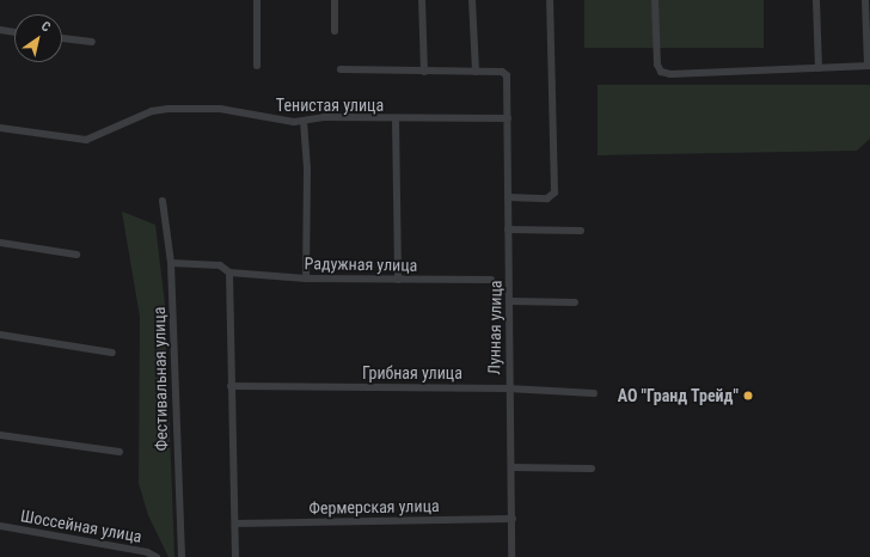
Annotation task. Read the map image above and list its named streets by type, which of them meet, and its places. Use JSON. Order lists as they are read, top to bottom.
{
  "streets": {
    "street": [
      "Тенистая улица",
      "Радужная улица",
      "Лунная улица",
      "Грибная улица",
      "Фестивальная улица",
      "Фермерская улица",
      "Шоссейная улица"
    ]
  },
  "crossings": [
    ["Тенистая улица", "Лунная улица"],
    ["Радужная улица", "Фестивальная улица"],
    ["Лунная улица", "Грибная улица"],
    ["Лунная улица", "Фермерская улица"]
  ],
  "places": ["АО \"Гранд Трейд\""],
  "north": "top right"
}
